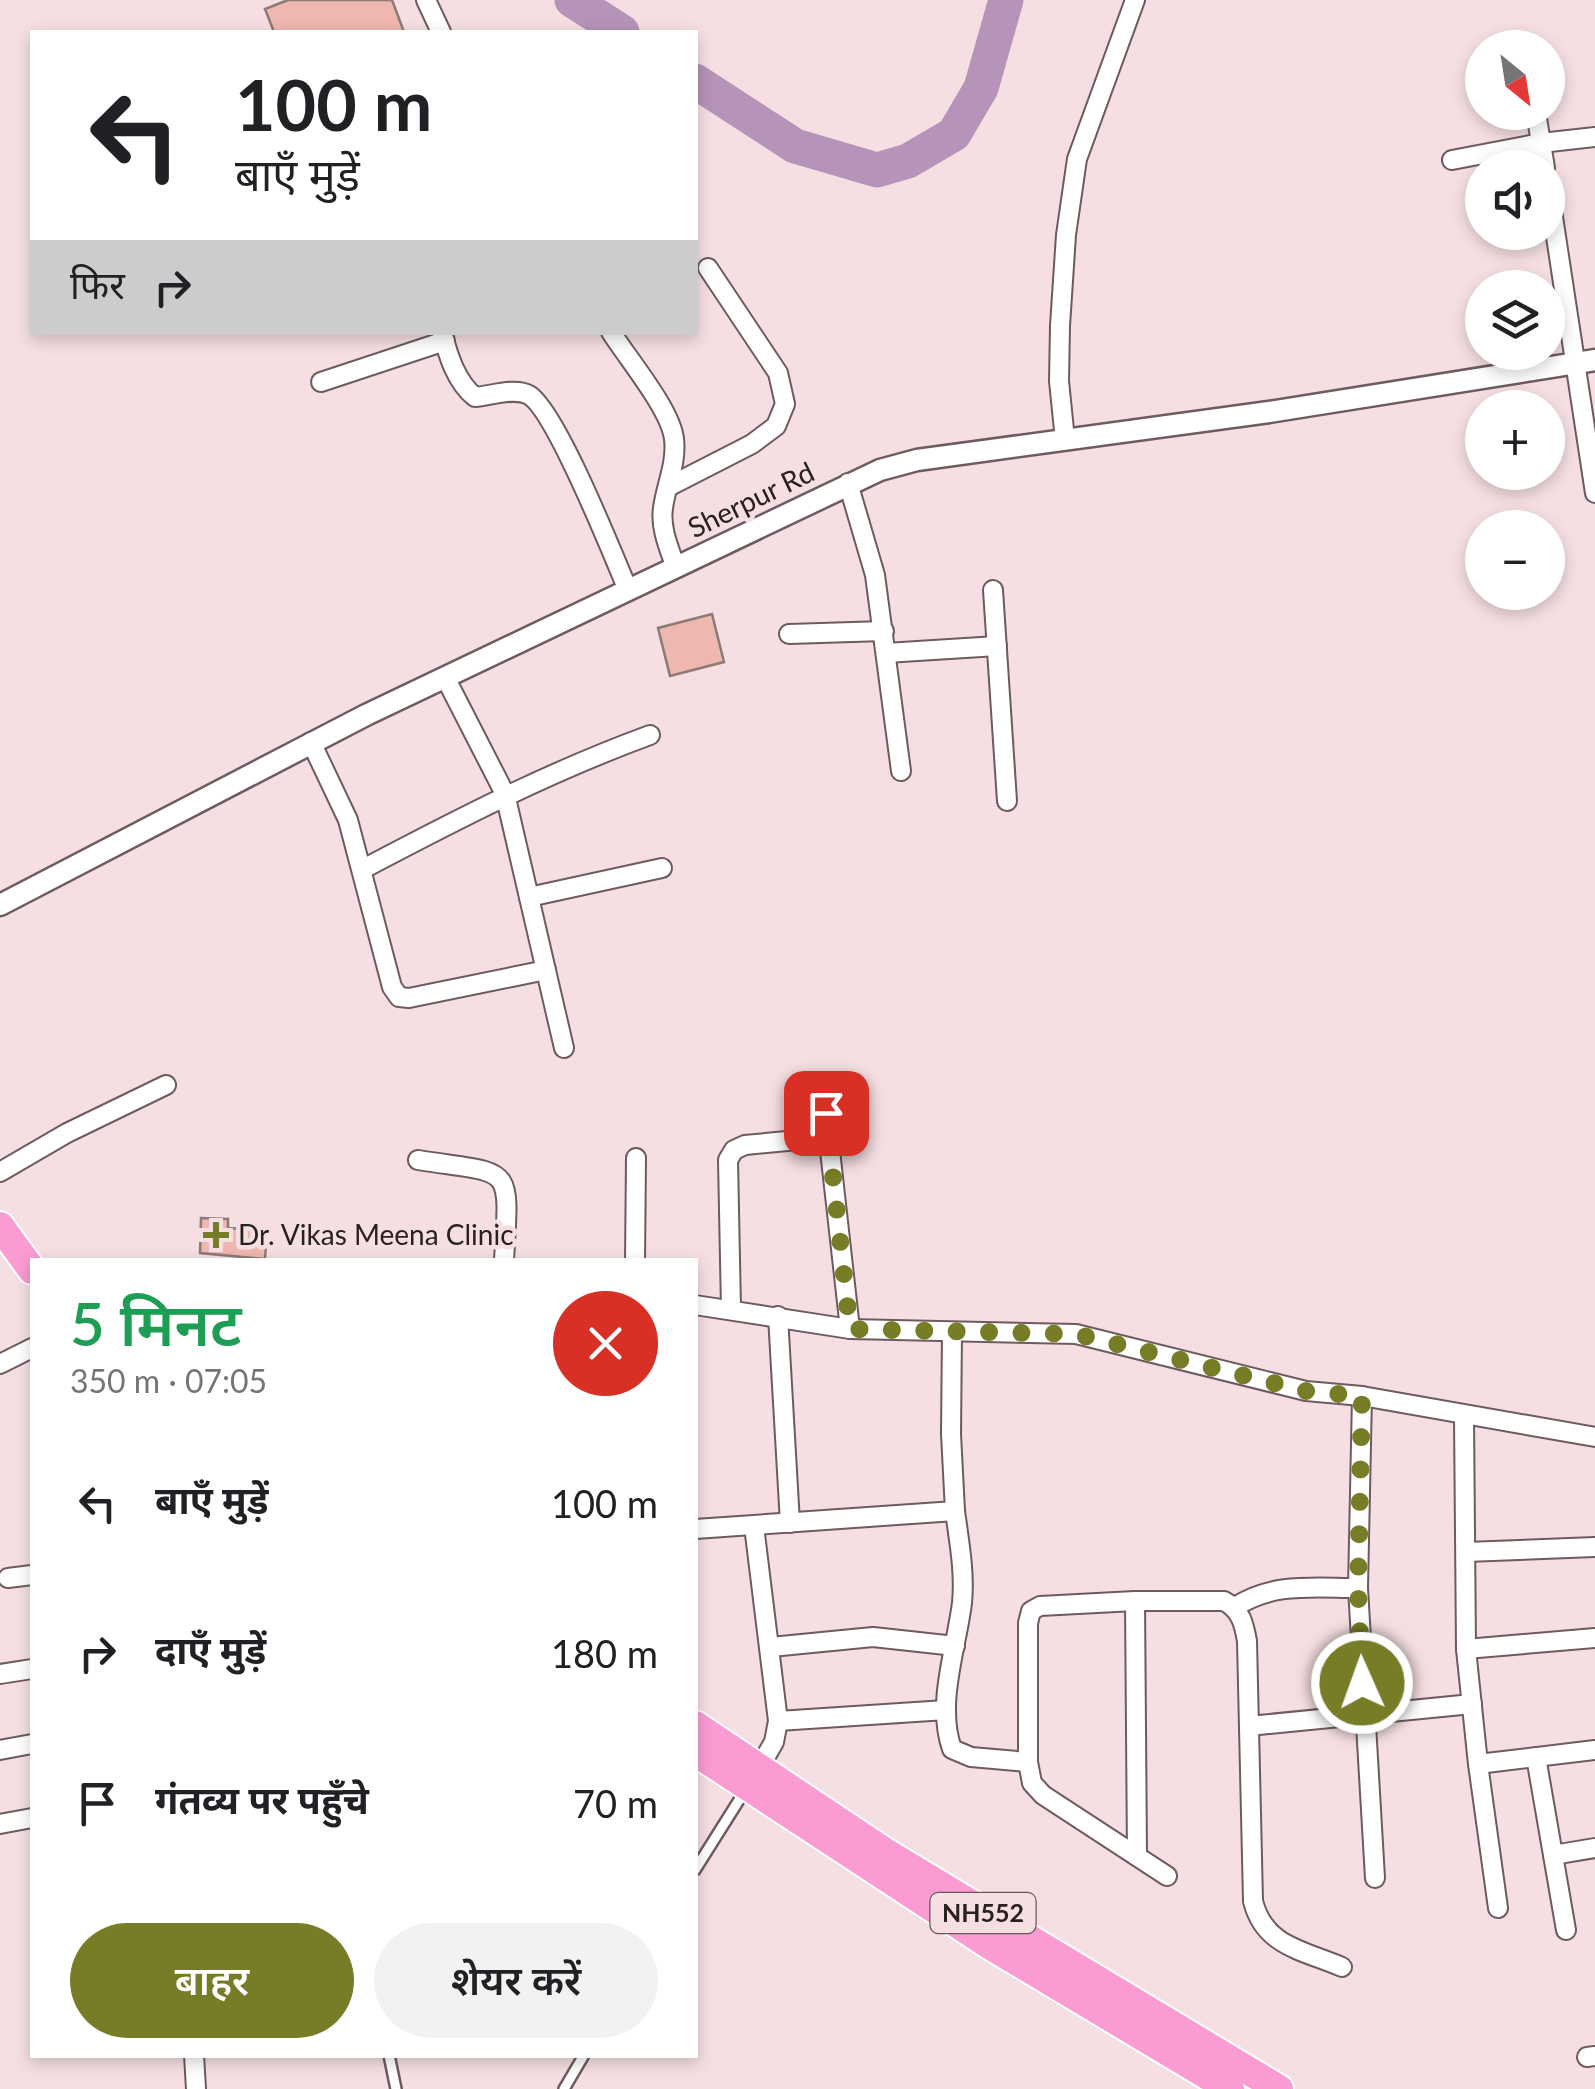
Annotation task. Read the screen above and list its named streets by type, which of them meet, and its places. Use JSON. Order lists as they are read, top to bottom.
{
  "streets": {
    "highway": ["NH552"],
    "street": ["Sherpur Rd"]
  },
  "places": {
    "health": ["Dr. Vikas Meena Clinic"]
  },
  "north": "bottom right",
  "page": {
    "map_buttons": ["+", "−"],
    "turn": ["100 m", "बाएँ मुड़ें"],
    "then": "फिर",
    "heading": ["5 मिनट", "350 m · 07:05"],
    "list": [
      {
        "name": "बाएँ मुड़ें",
        "value": "100 m"
      },
      {
        "name": "दाएँ मुड़ें",
        "value": "180 m"
      },
      {
        "name": "गंतव्य पर पहुँचे",
        "value": "70 m"
      }
    ],
    "buttons": ["बाहर", "शेयर करें"]
  }
}
